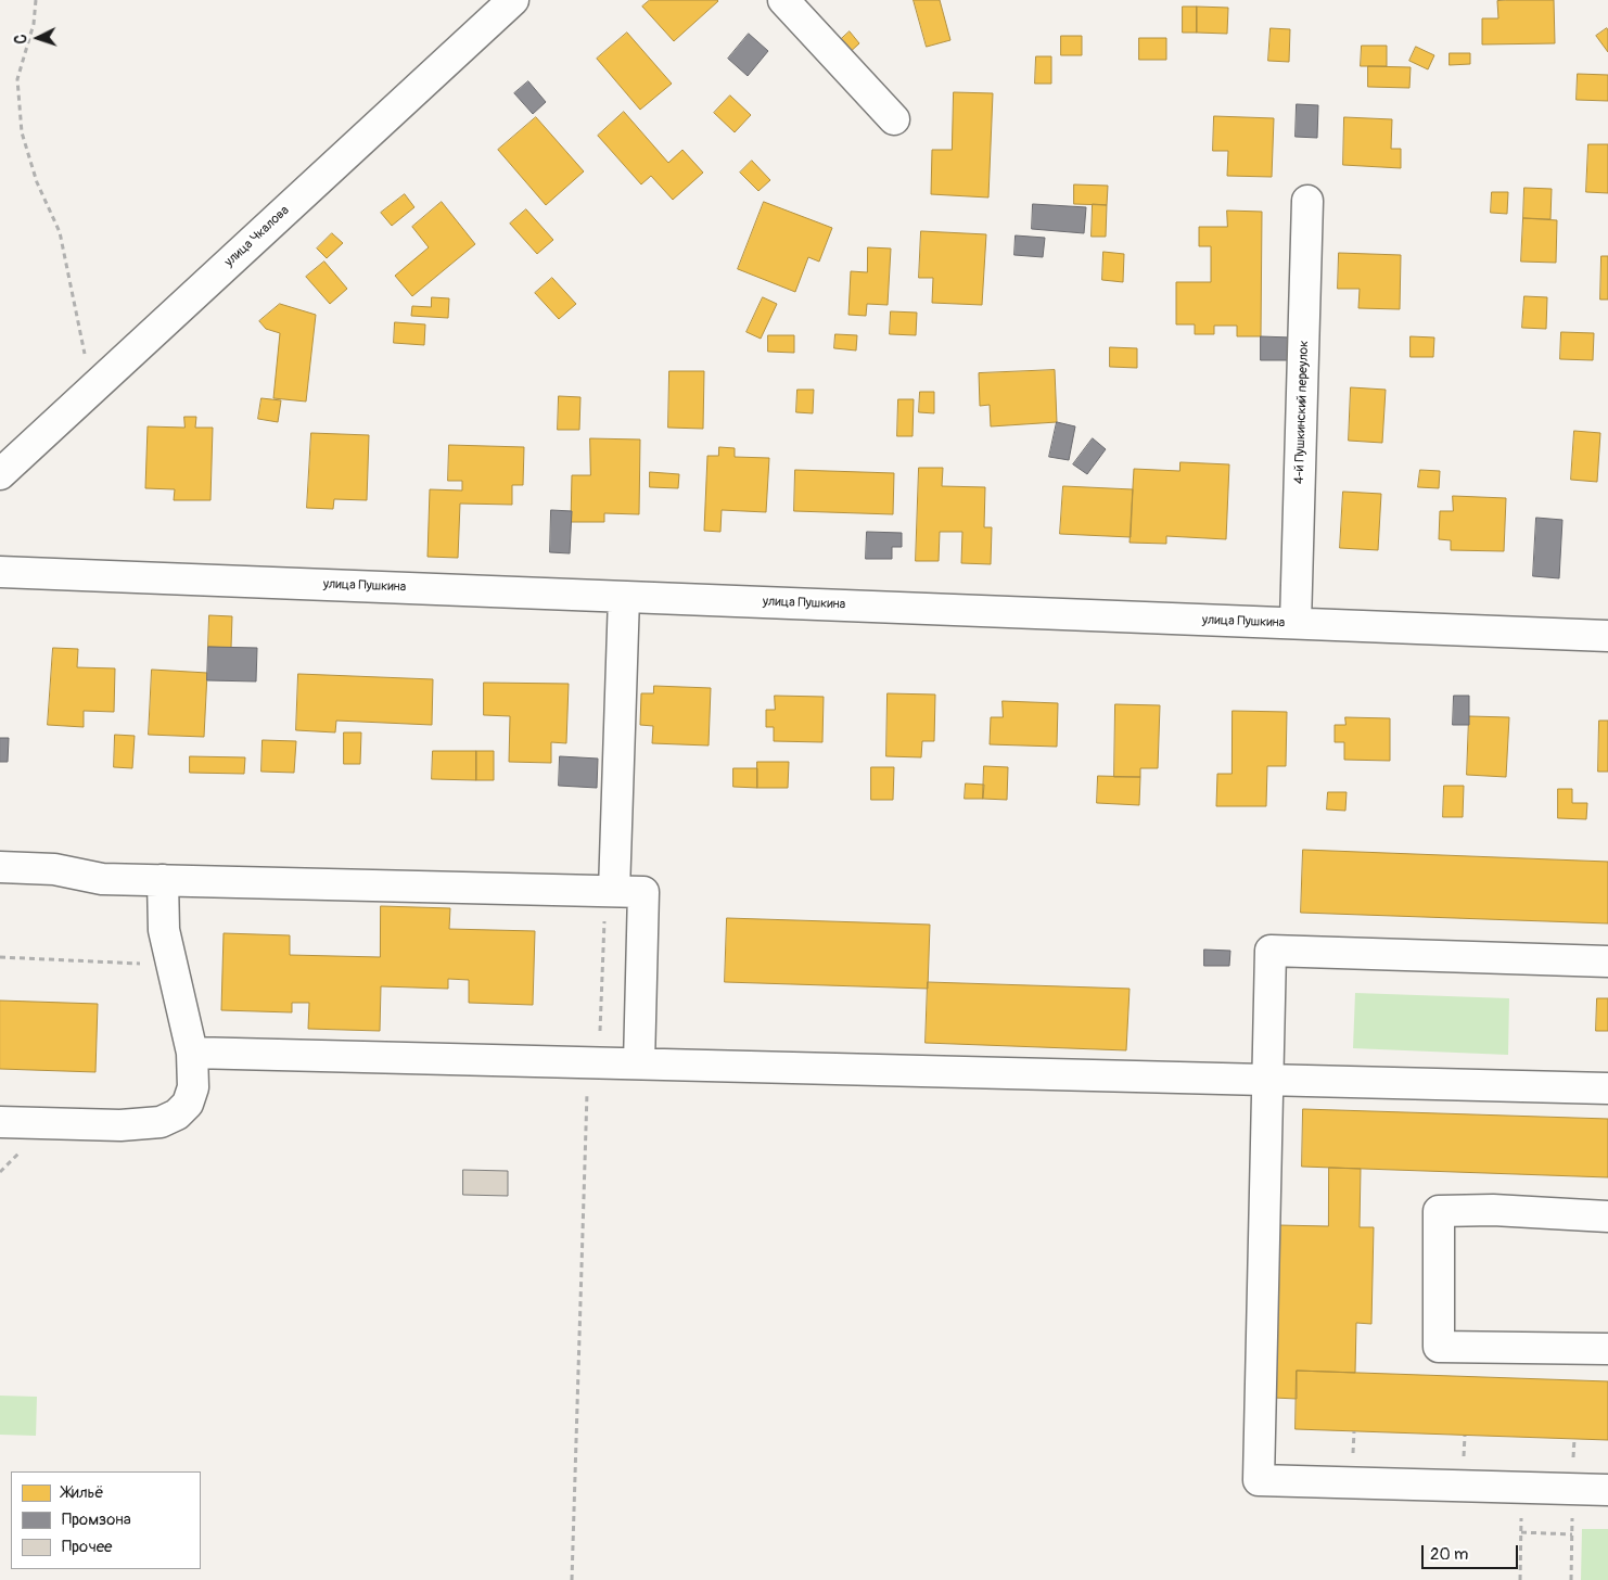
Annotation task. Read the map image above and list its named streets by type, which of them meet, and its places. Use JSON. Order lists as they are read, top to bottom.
{
  "streets": {
    "street": ["улица Чкалова", "4-й Пушкинский переулок", "улица Пушкина"]
  },
  "crossings": [
    ["4-й Пушкинский переулок", "улица Пушкина"]
  ],
  "legend": ["Жильё", "Промзона", "Прочее"],
  "scale_bar": "20 m",
  "north": "left"
}
